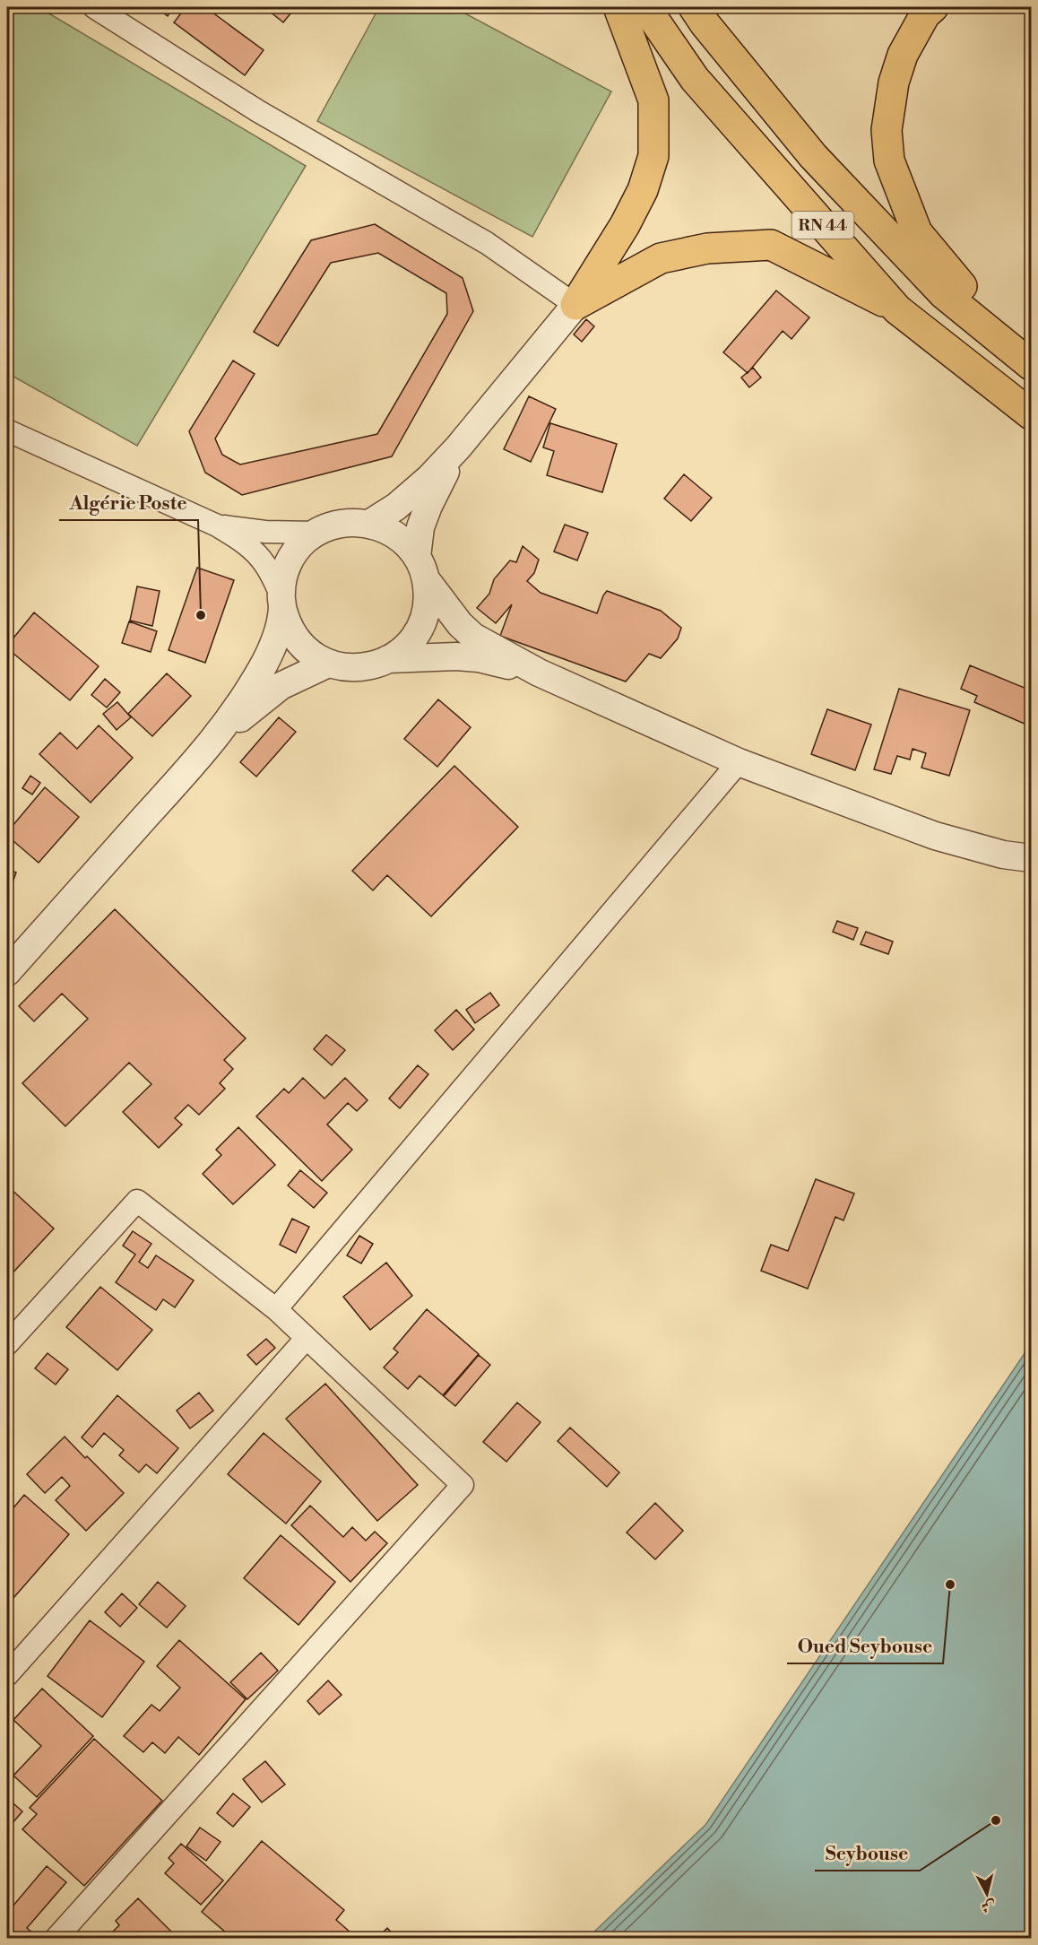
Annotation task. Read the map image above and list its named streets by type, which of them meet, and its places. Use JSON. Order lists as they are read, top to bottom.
{
  "streets": {
    "highway": ["RN 44"]
  },
  "places": ["Algérie Poste", "Oued Seybouse", "Seybouse"],
  "north": "bottom"
}
